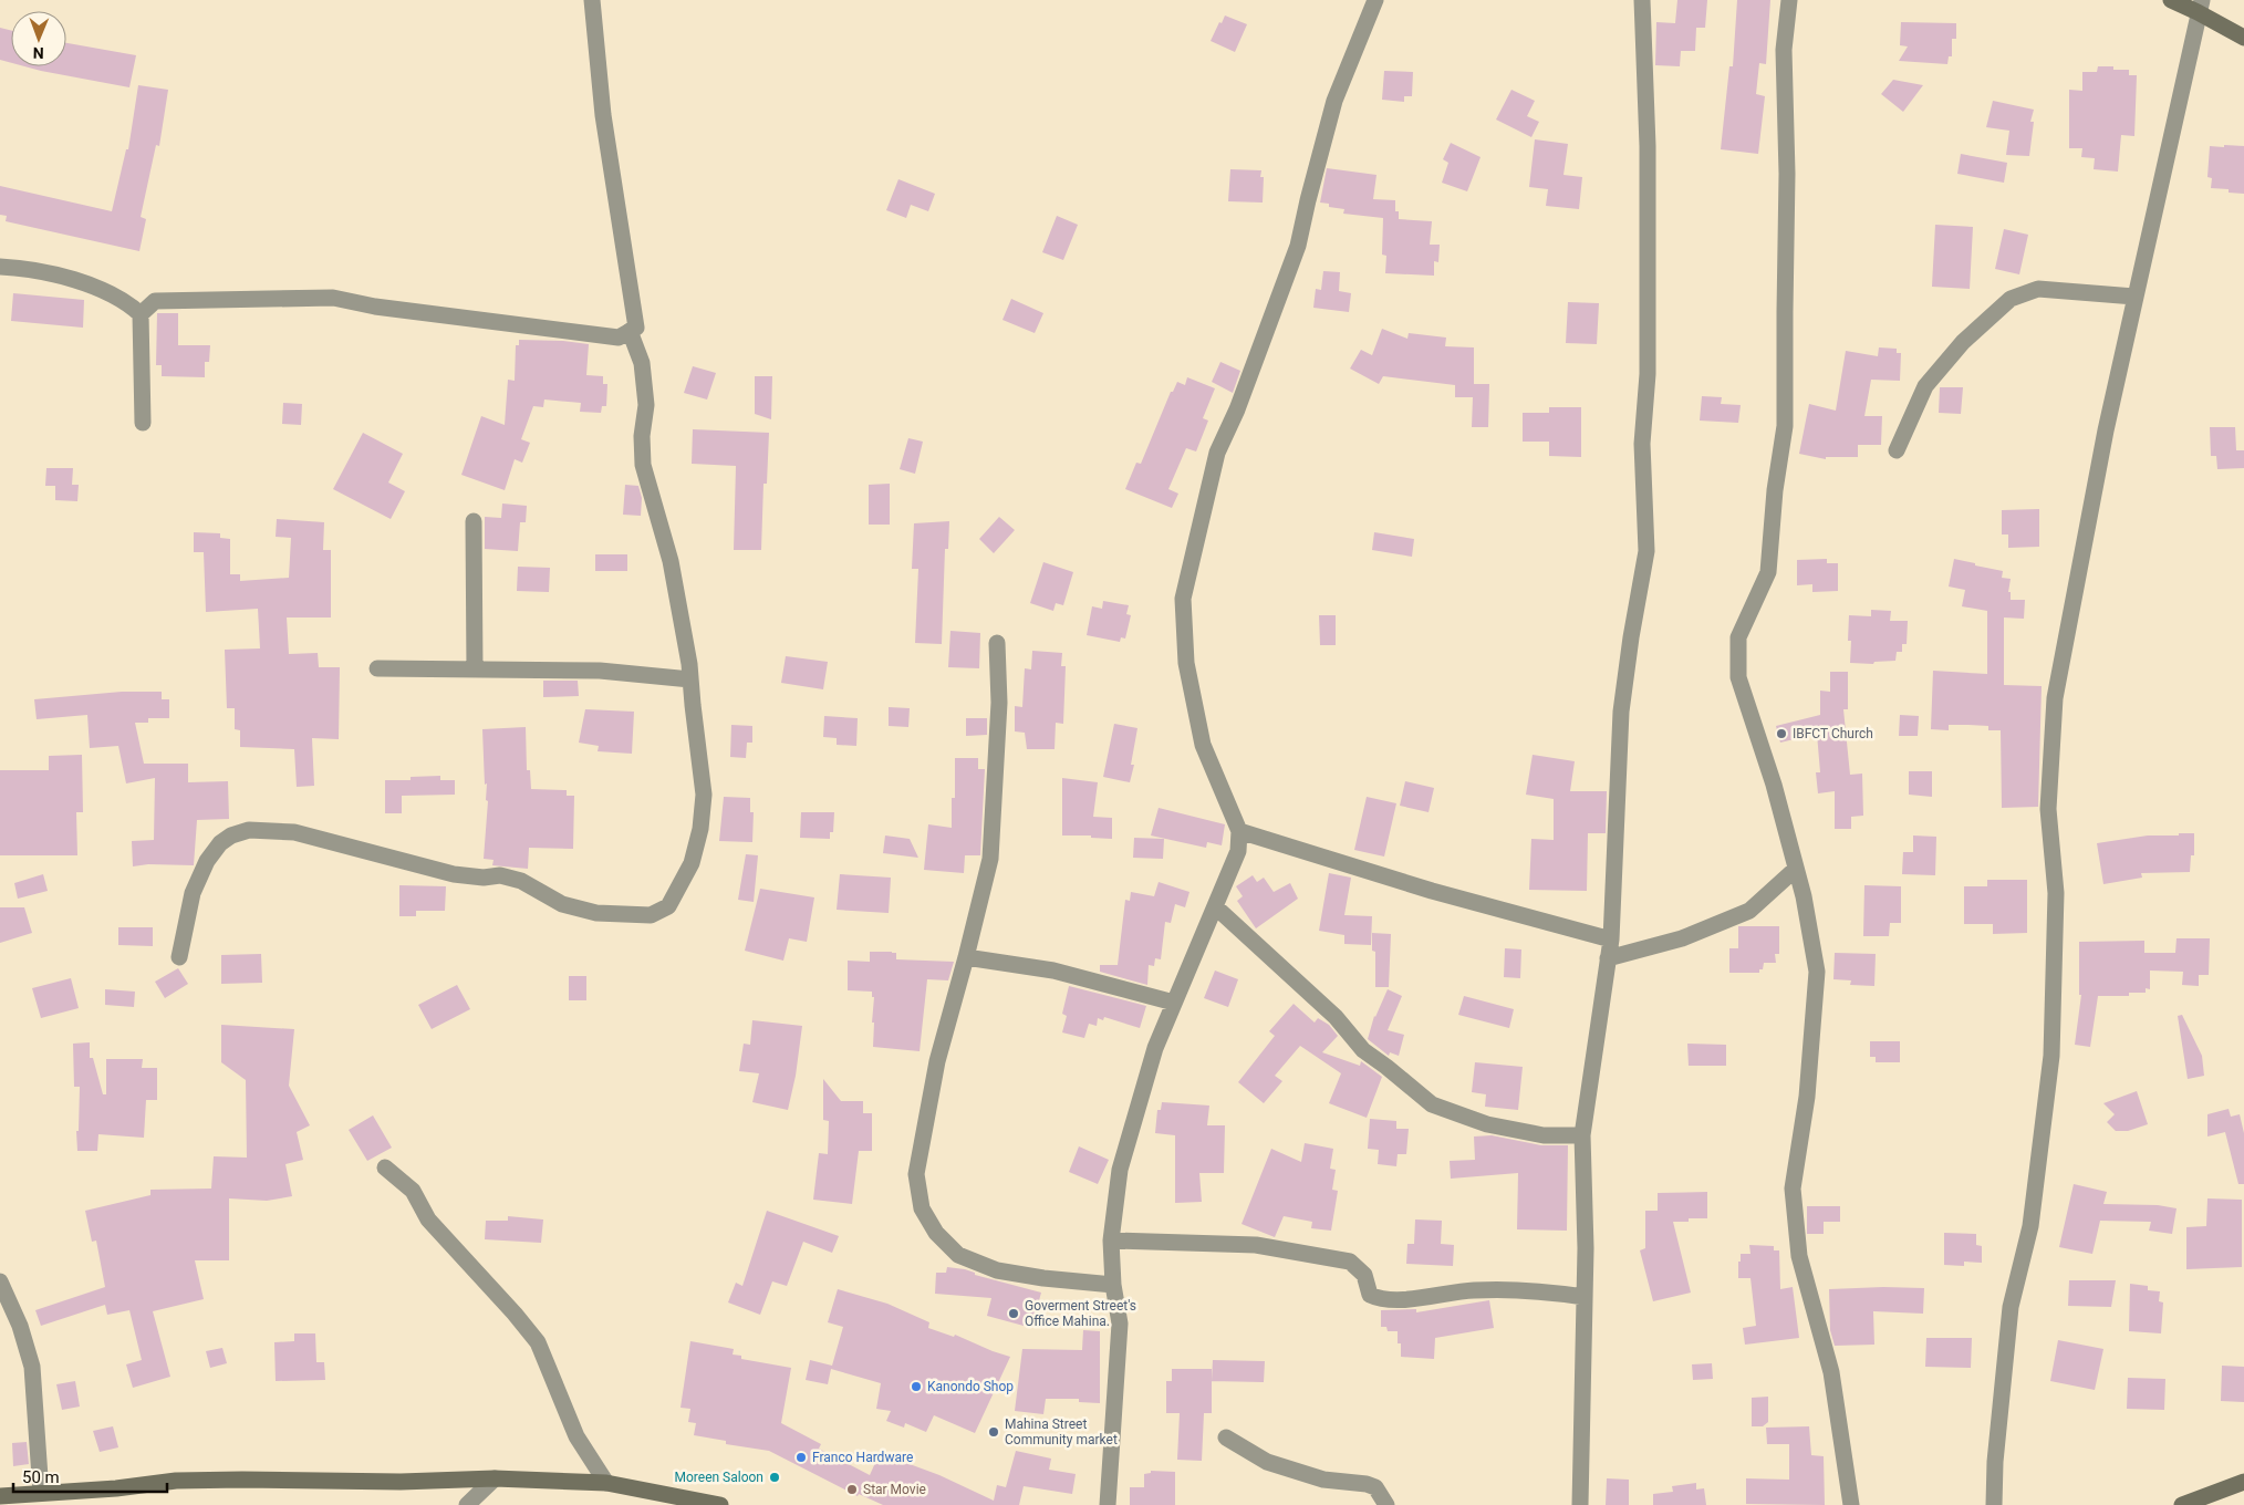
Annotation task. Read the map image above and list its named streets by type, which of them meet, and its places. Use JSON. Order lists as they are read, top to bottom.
{
  "places": [
    "IBFCT Church",
    "Goverment Street's Office Mahina.",
    "Kanondo Shop",
    "Mahina Street Community market",
    "Franco Hardware",
    "Moreen Saloon",
    "Star Movie"
  ],
  "scale_bar": "50 m",
  "north": "bottom"
}
